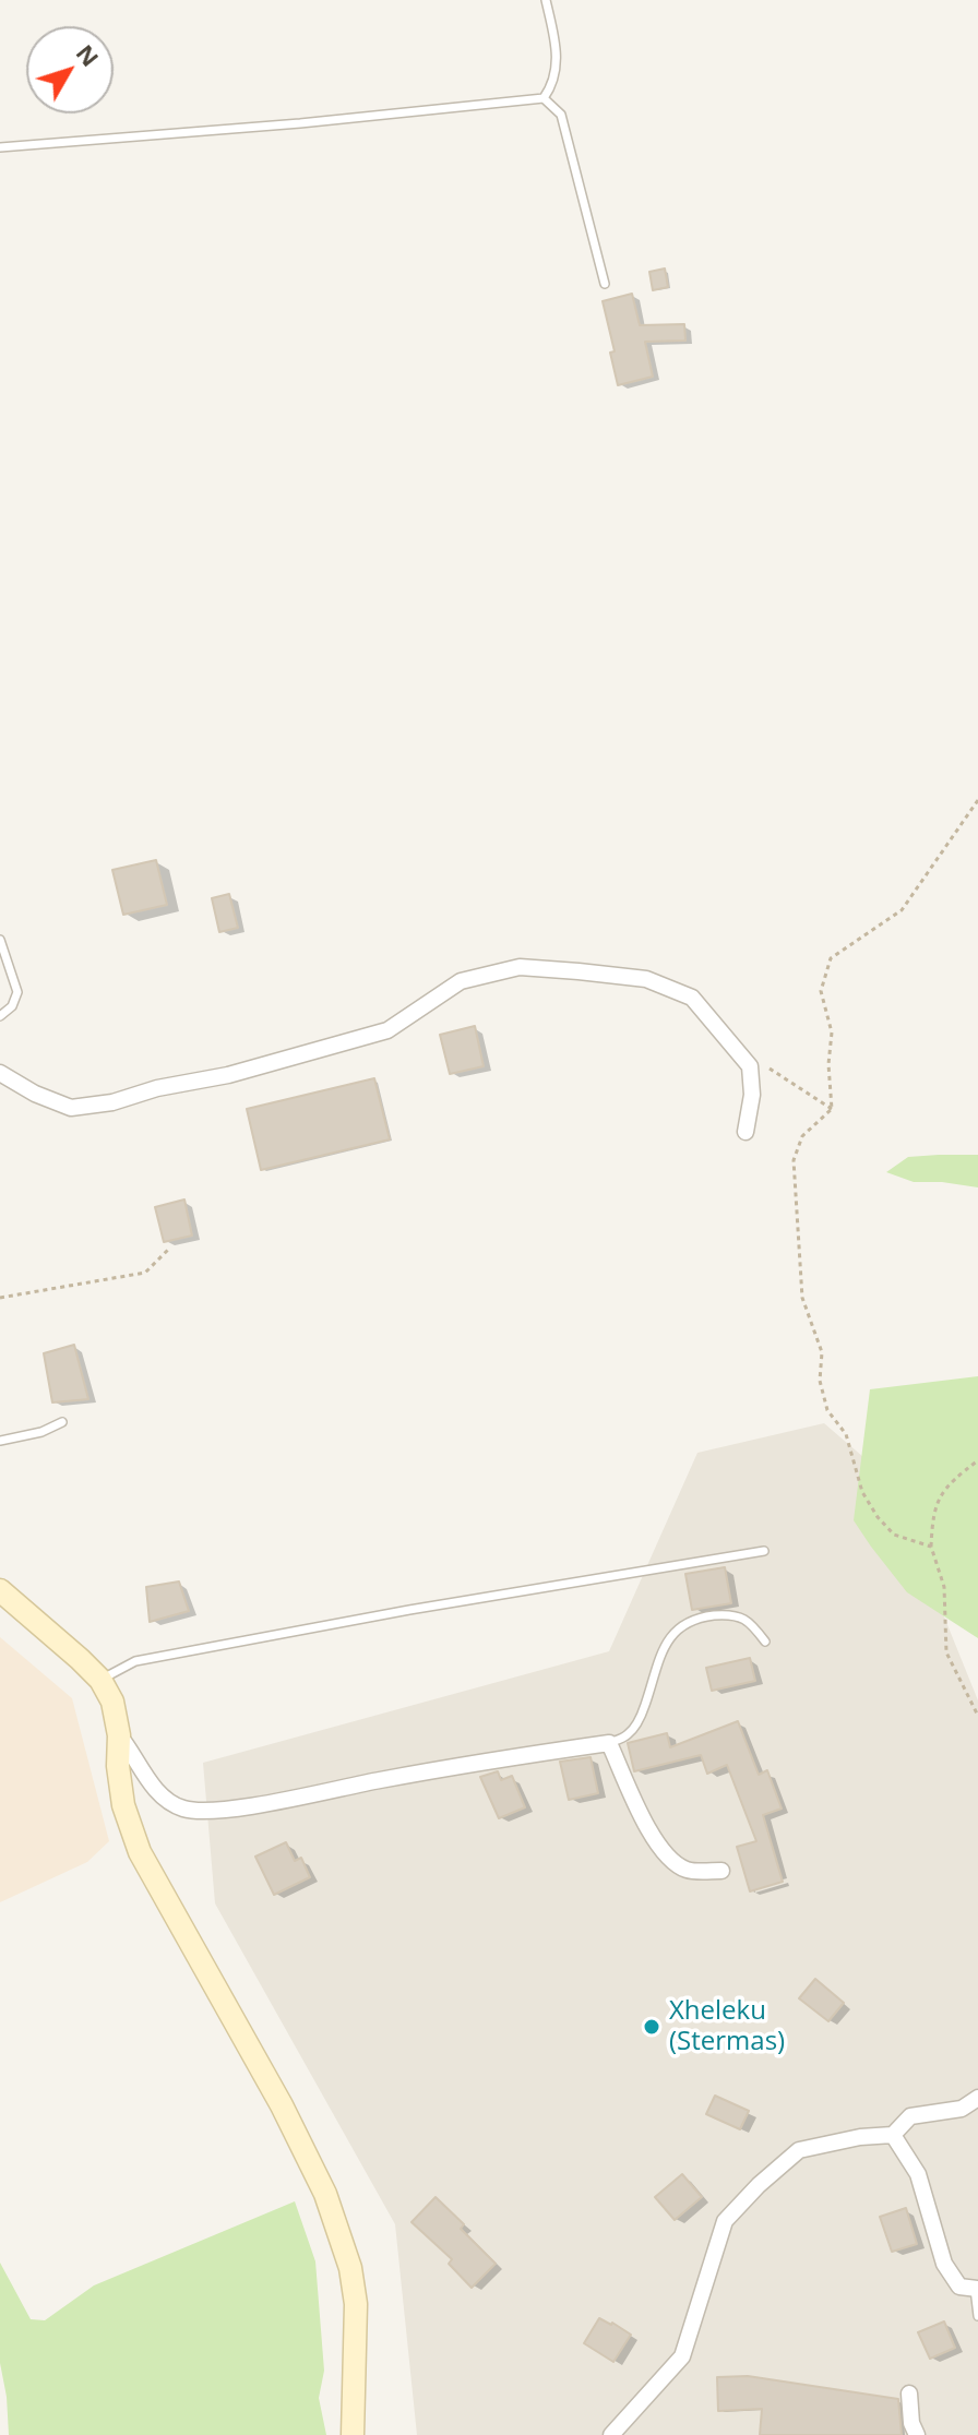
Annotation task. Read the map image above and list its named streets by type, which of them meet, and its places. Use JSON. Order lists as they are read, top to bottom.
{
  "places": ["Xheleku (Stermas)"],
  "north": "top right"
}
